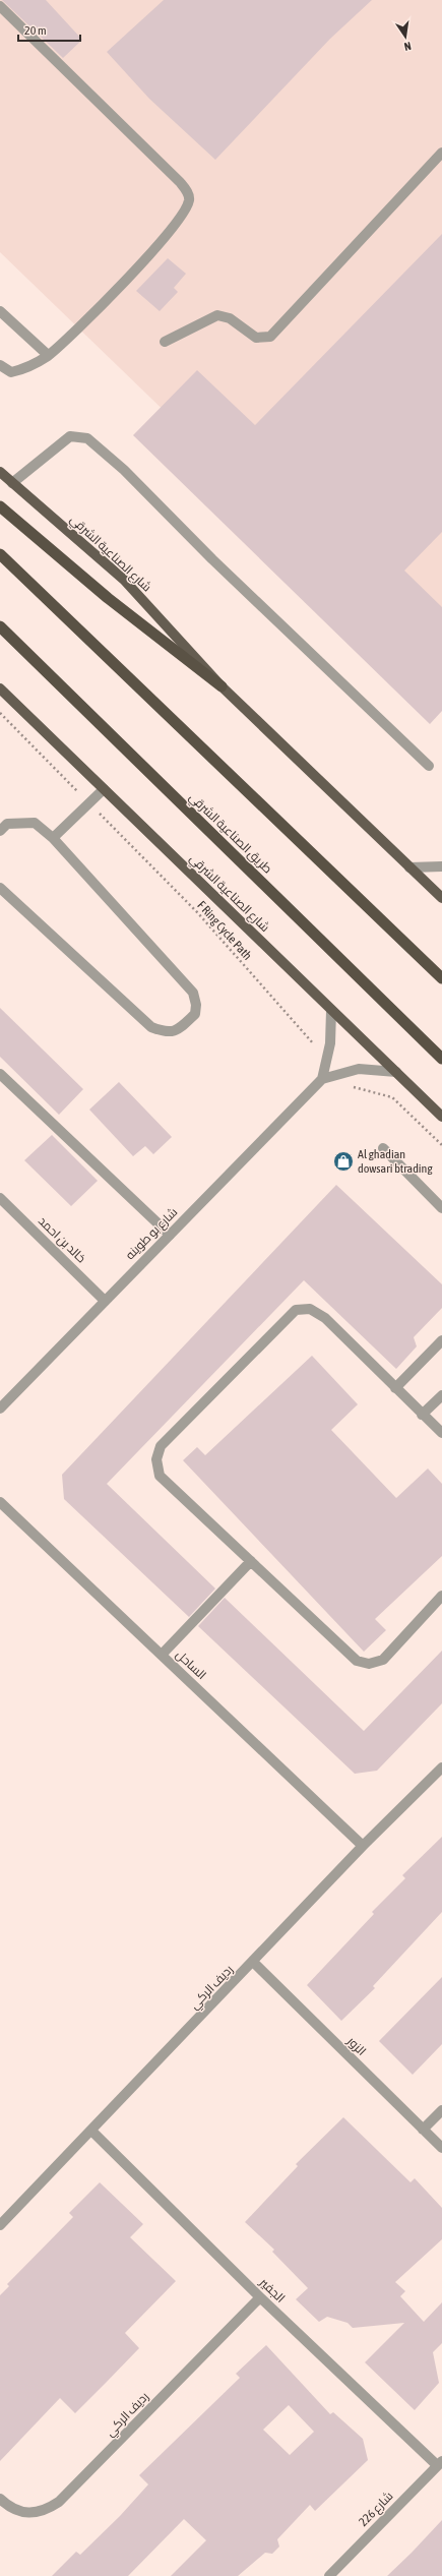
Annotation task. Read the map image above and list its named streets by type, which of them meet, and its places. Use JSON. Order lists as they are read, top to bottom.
{
  "streets": {
    "highway": ["طريق الصناعية الشرقي"],
    "main road": ["شارع الصناعية الشرقي"],
    "street": [
      "شارع بو طوينه",
      "خالد بن احمد",
      "الساحل",
      "رديف الركي",
      "الزور",
      "الجفير",
      "شارع 226"
    ],
    "path": ["F Ring Cycle Path"]
  },
  "crossings": [
    ["شارع الصناعية الشرقي", "شارع بو طوينه"],
    ["شارع بو طوينه", "خالد بن احمد"],
    ["الساحل", "رديف الركي"],
    ["رديف الركي", "الزور"],
    ["رديف الركي", "الجفير"],
    ["الجفير", "شارع 226"]
  ],
  "places": {
    "shop": ["Al ghadian dowsari btrading"]
  },
  "scale_bar": "20 m",
  "north": "bottom"
}
